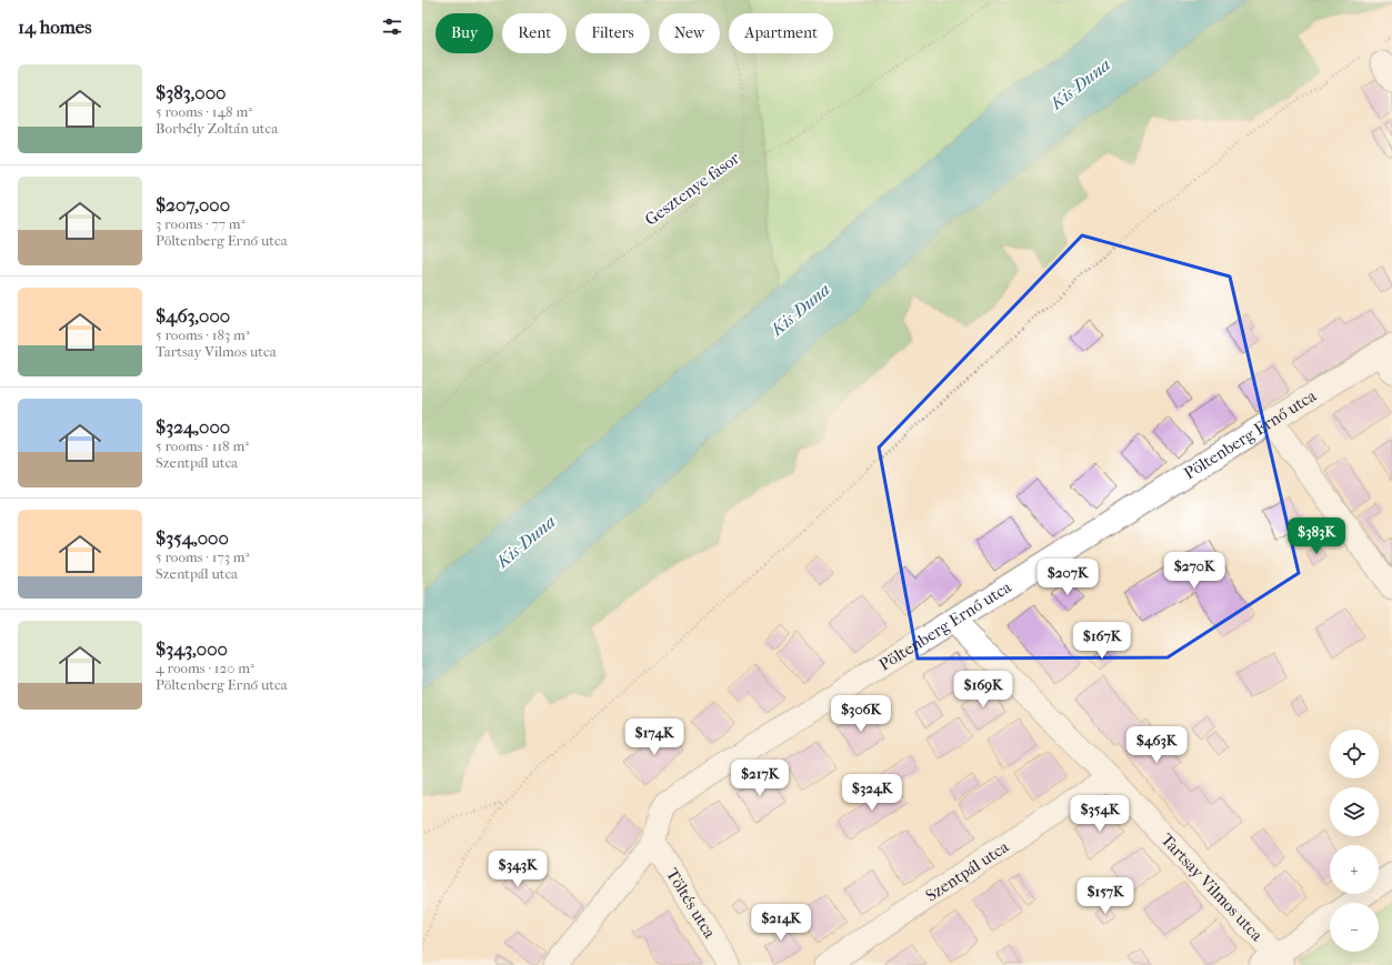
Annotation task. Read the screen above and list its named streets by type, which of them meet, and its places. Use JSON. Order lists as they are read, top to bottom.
{
  "streets": {
    "street": [
      "Pöltenberg Ernő utca",
      "Szentpál utca",
      "Tartsay Vilmos utca",
      "Töltés utca"
    ],
    "path": ["Gesztenye fasor"]
  },
  "crossings": [
    ["Pöltenberg Ernő utca", "Tartsay Vilmos utca"],
    ["Pöltenberg Ernő utca", "Töltés utca"],
    ["Szentpál utca", "Tartsay Vilmos utca"]
  ],
  "water": ["Kis-Duna"],
  "page": {
    "heading": "14 homes",
    "chip": [
      "Buy",
      "Rent",
      "Filters",
      "New",
      "Apartment"
    ],
    "list": [
      {
        "name": "$383,000",
        "note": "5 rooms · 148 m² · Borbély Zoltán utca"
      },
      {
        "name": "$207,000",
        "note": "3 rooms · 77 m² · Pöltenberg Ernő utca"
      },
      {
        "name": "$463,000",
        "note": "5 rooms · 183 m² · Tartsay Vilmos utca"
      },
      {
        "name": "$324,000",
        "note": "5 rooms · 118 m² · Szentpál utca"
      },
      {
        "name": "$354,000",
        "note": "5 rooms · 173 m² · Szentpál utca"
      },
      {
        "name": "$343,000",
        "note": "4 rooms · 120 m² · Pöltenberg Ernő utca"
      }
    ],
    "price": [
      "$383K",
      "$270K",
      "$207K",
      "$167K",
      "$169K",
      "$306K",
      "$174K",
      "$463K",
      "$217K",
      "$324K",
      "$354K",
      "$343K",
      "$157K",
      "$214K"
    ],
    "map_buttons": ["+", "−"]
  }
}
